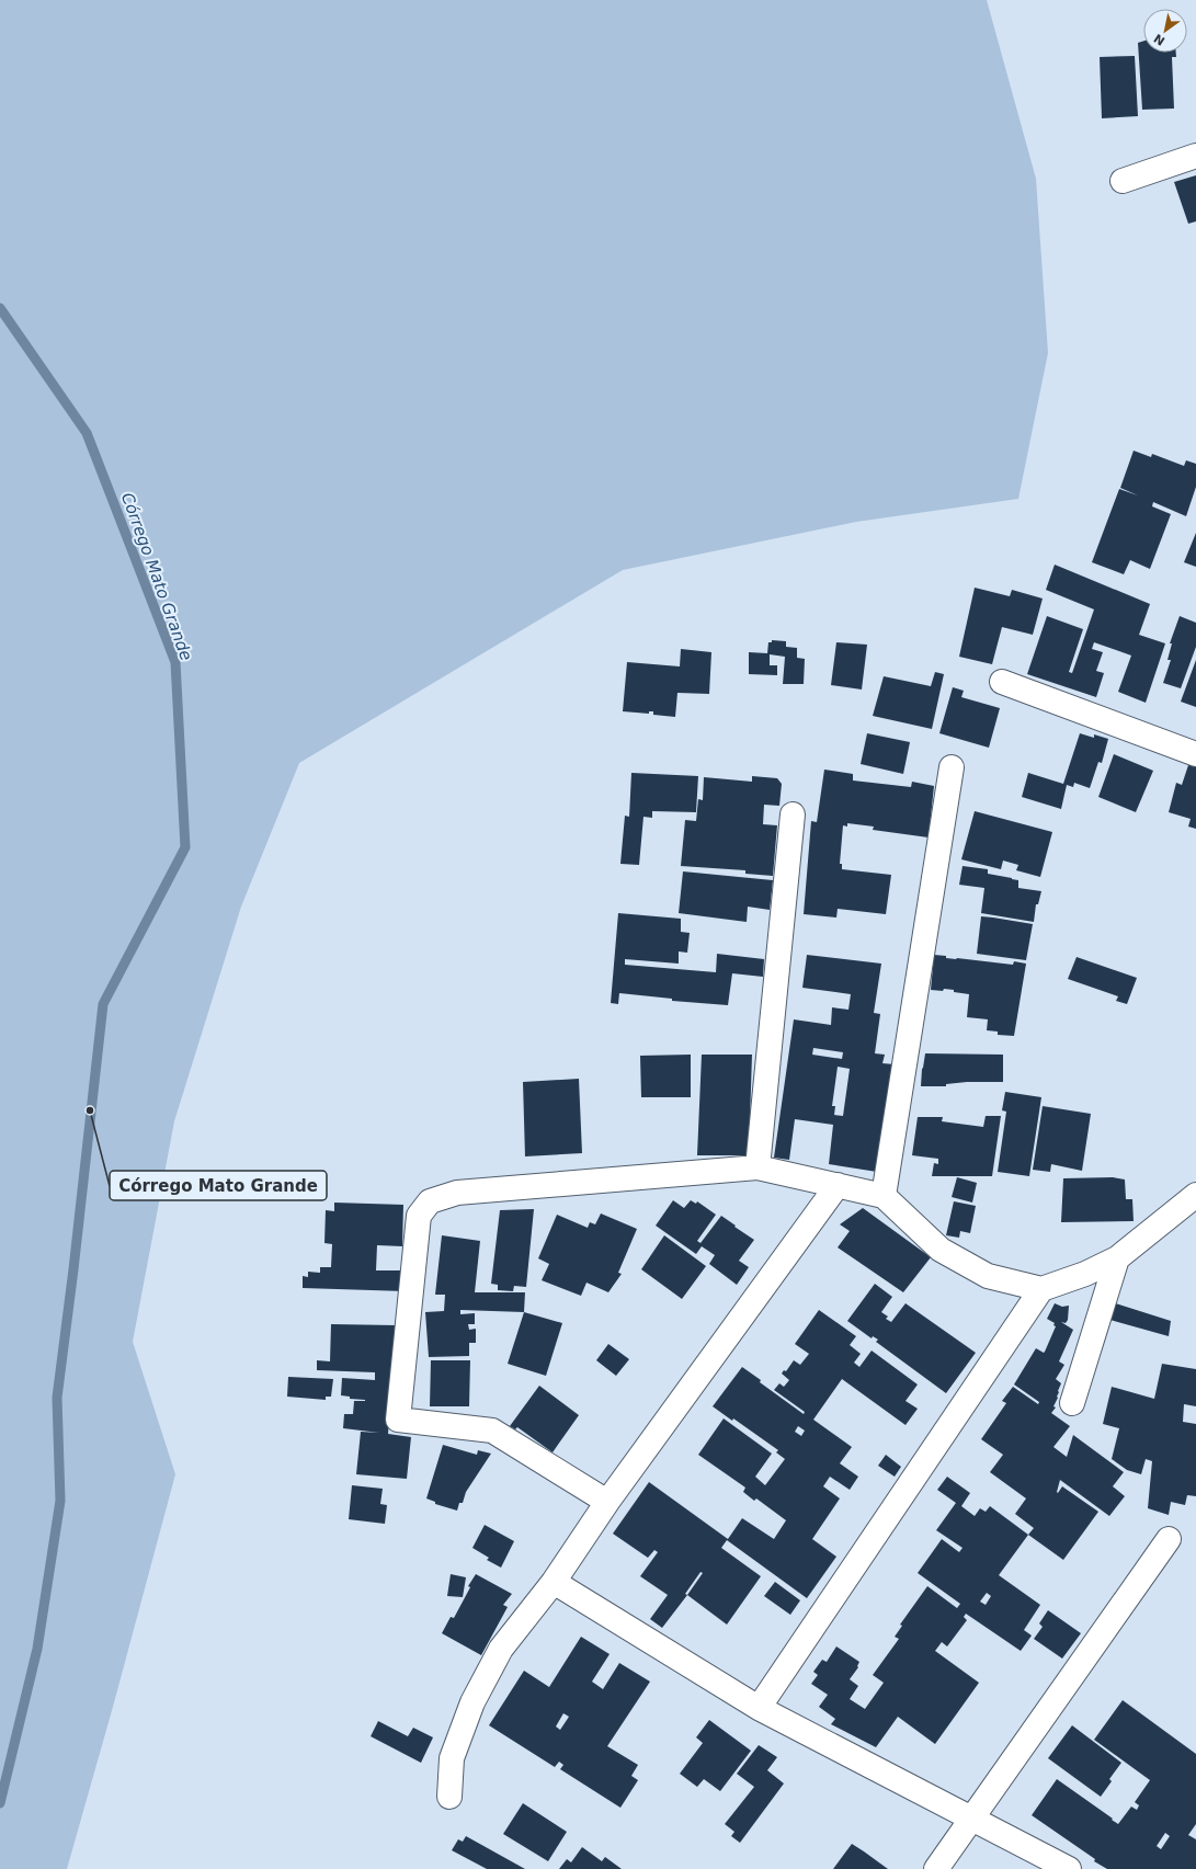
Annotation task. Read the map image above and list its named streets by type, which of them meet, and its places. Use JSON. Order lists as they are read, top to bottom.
{
  "water": ["Córrego Mato Grande"],
  "places": ["Córrego Mato Grande"],
  "north": "bottom left"
}
